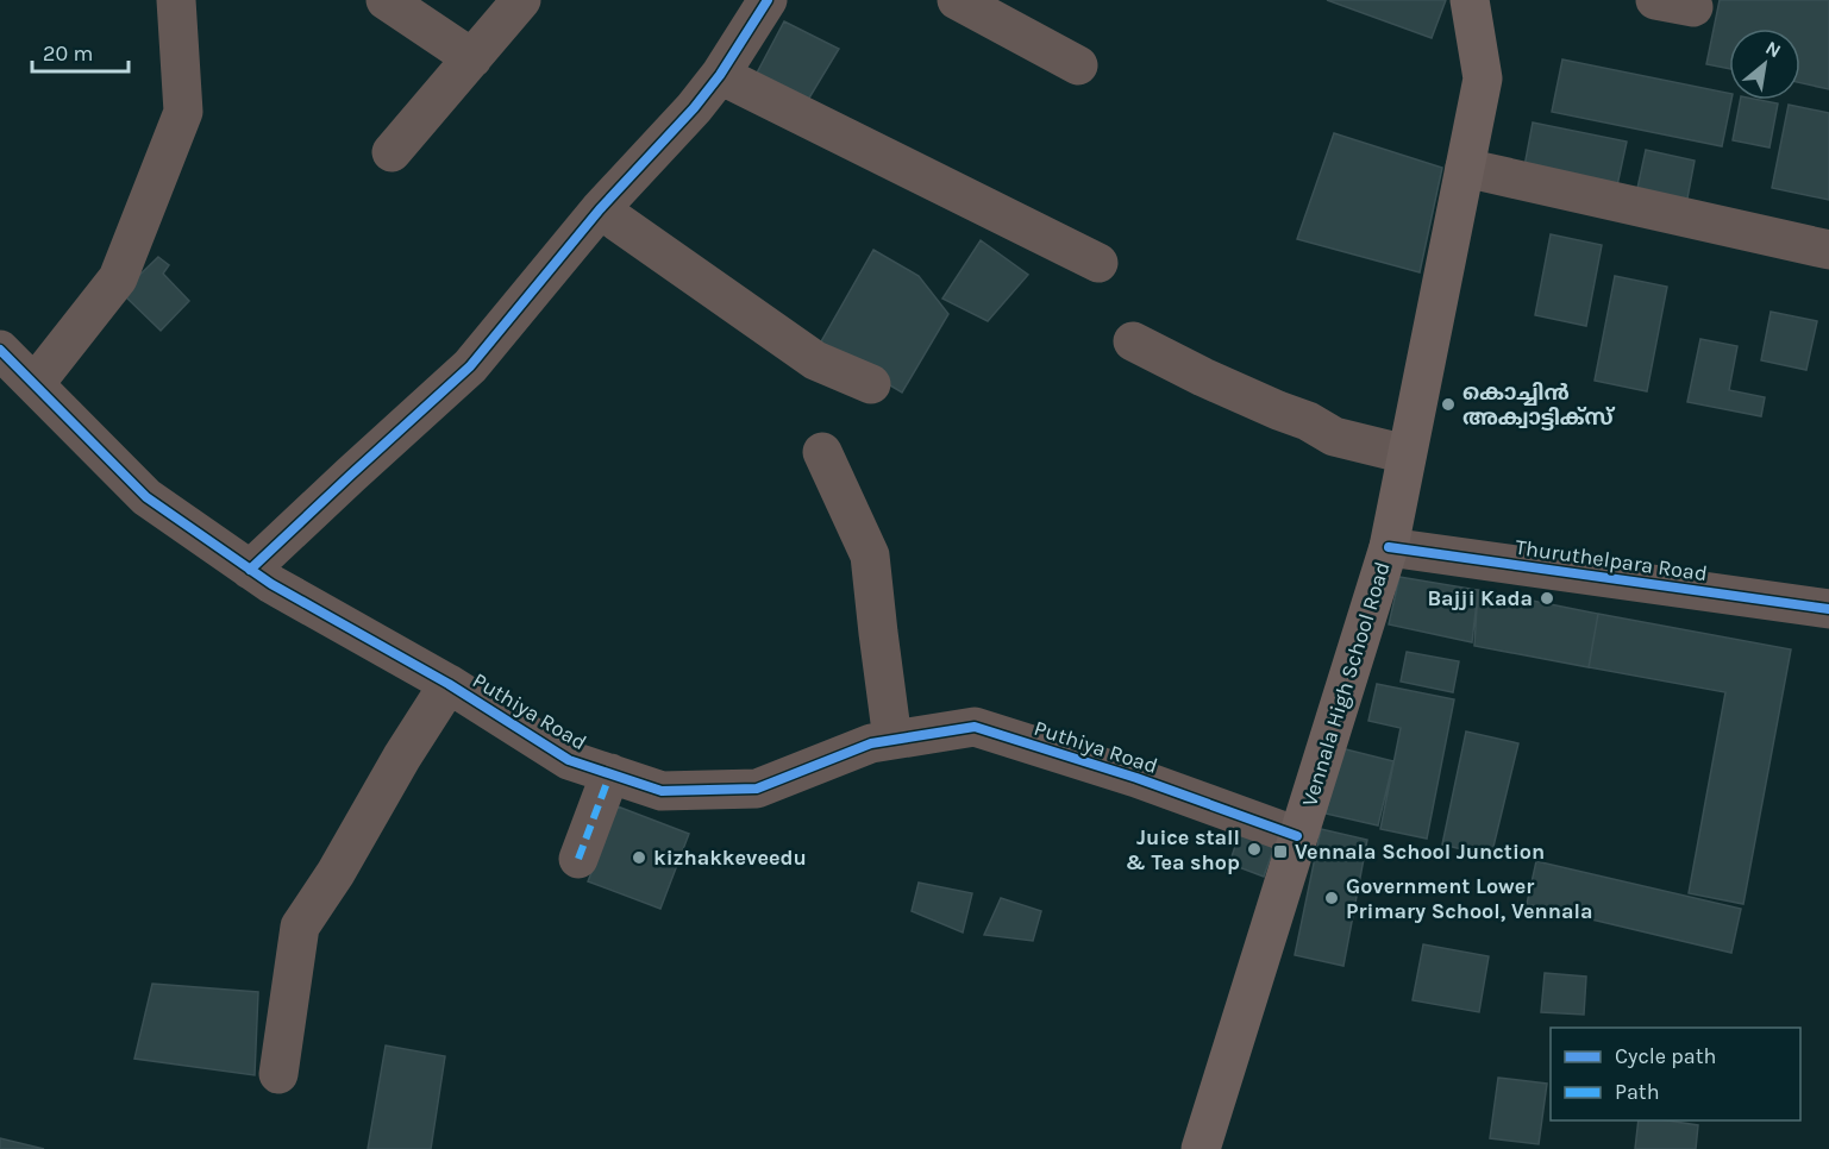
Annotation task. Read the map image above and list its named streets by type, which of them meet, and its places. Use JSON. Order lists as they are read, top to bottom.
{
  "streets": {
    "main road": ["Vennala High School Road"],
    "street": ["Thuruthelpara Road", "Puthiya Road"]
  },
  "crossings": [
    ["Thuruthelpara Road", "Vennala High School Road"],
    ["Vennala High School Road", "Puthiya Road"]
  ],
  "places": {
    "other": [
      "കൊച്ചിൻ അക്വാട്ടിക്സ്",
      "Bajji Kada",
      "Juice stall & Tea shop",
      "kizhakkeveedu",
      "Government Lower Primary School, Vennala"
    ],
    "transit": ["Vennala School Junction"]
  },
  "legend": ["Cycle path", "Path"],
  "scale_bar": "20 m",
  "north": "top right"
}
